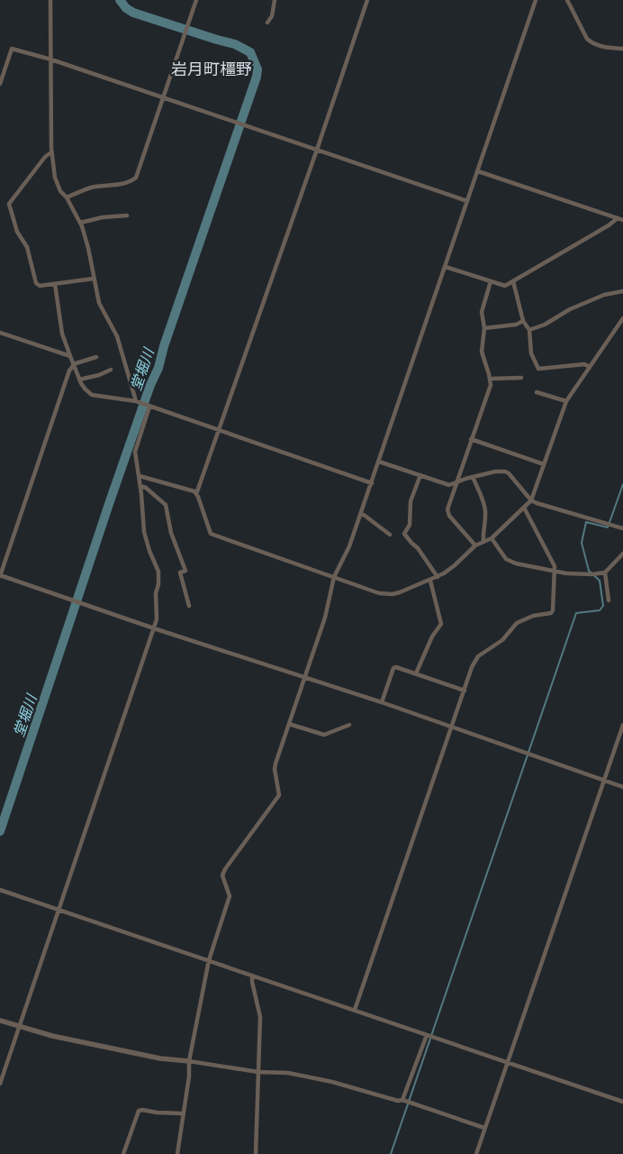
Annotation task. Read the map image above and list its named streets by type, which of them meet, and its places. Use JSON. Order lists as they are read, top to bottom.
{
  "districts": ["岩月町橿野"],
  "water": ["堂堀川"]
}
